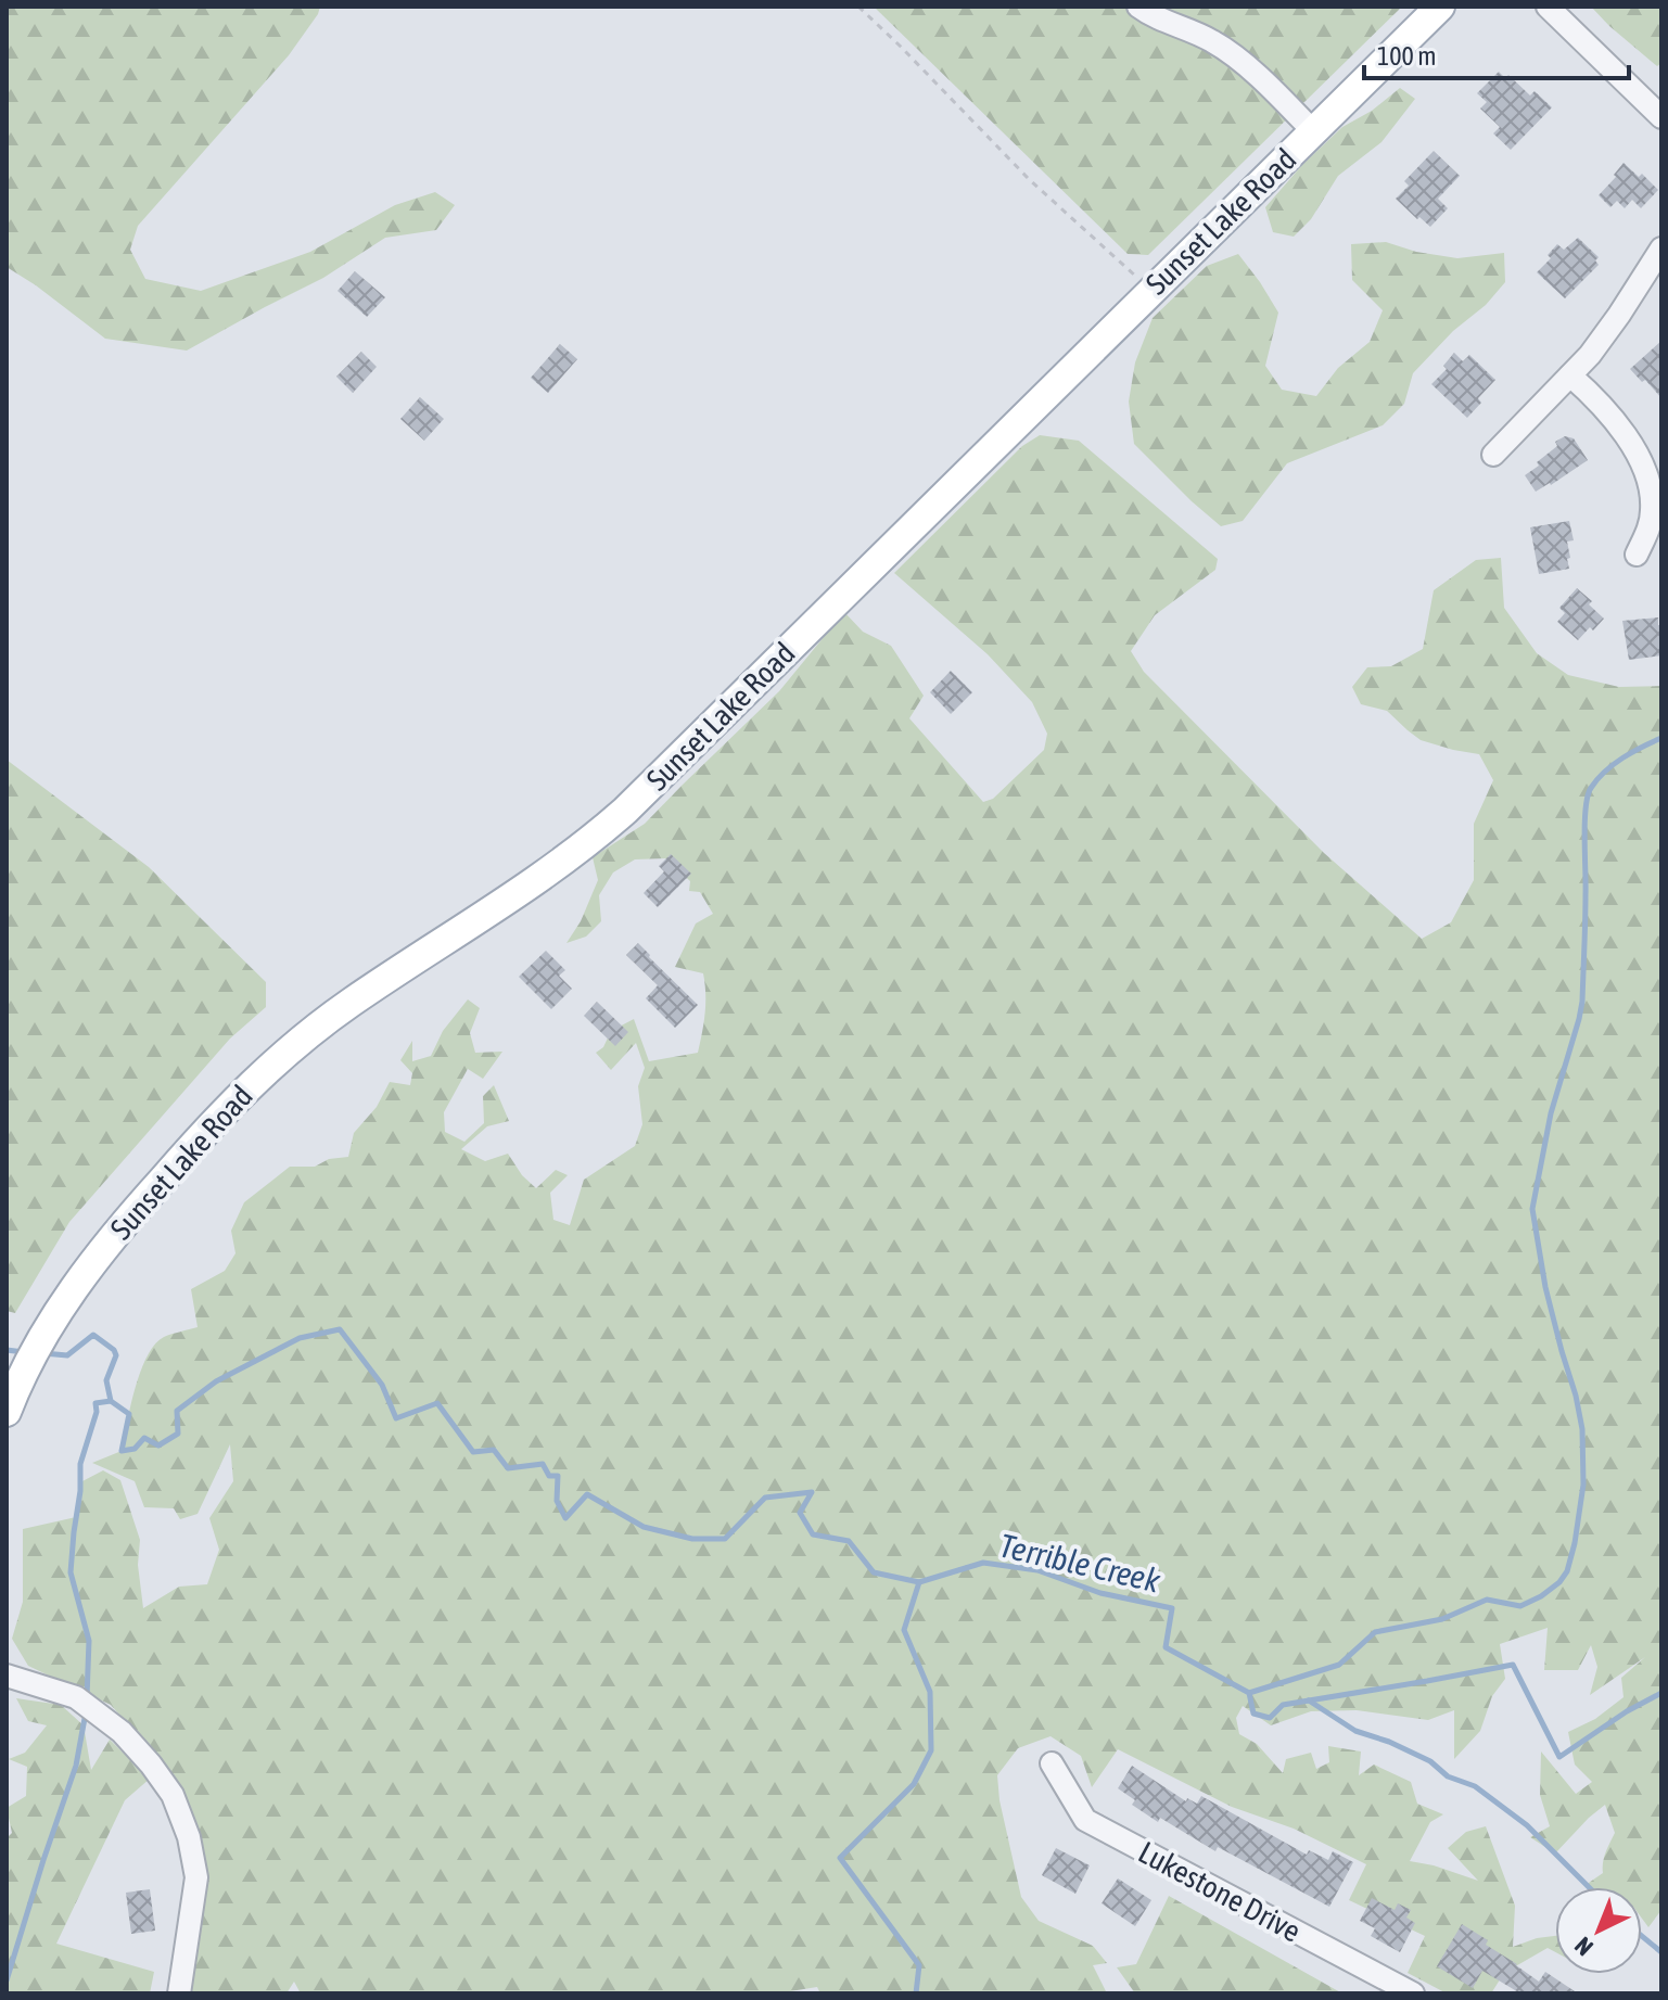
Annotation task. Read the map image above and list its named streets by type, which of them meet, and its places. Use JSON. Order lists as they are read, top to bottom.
{
  "streets": {
    "main road": ["Sunset Lake Road"],
    "street": ["Lukestone Drive"]
  },
  "water": ["Terrible Creek"],
  "scale_bar": "100 m",
  "north": "bottom left"
}
